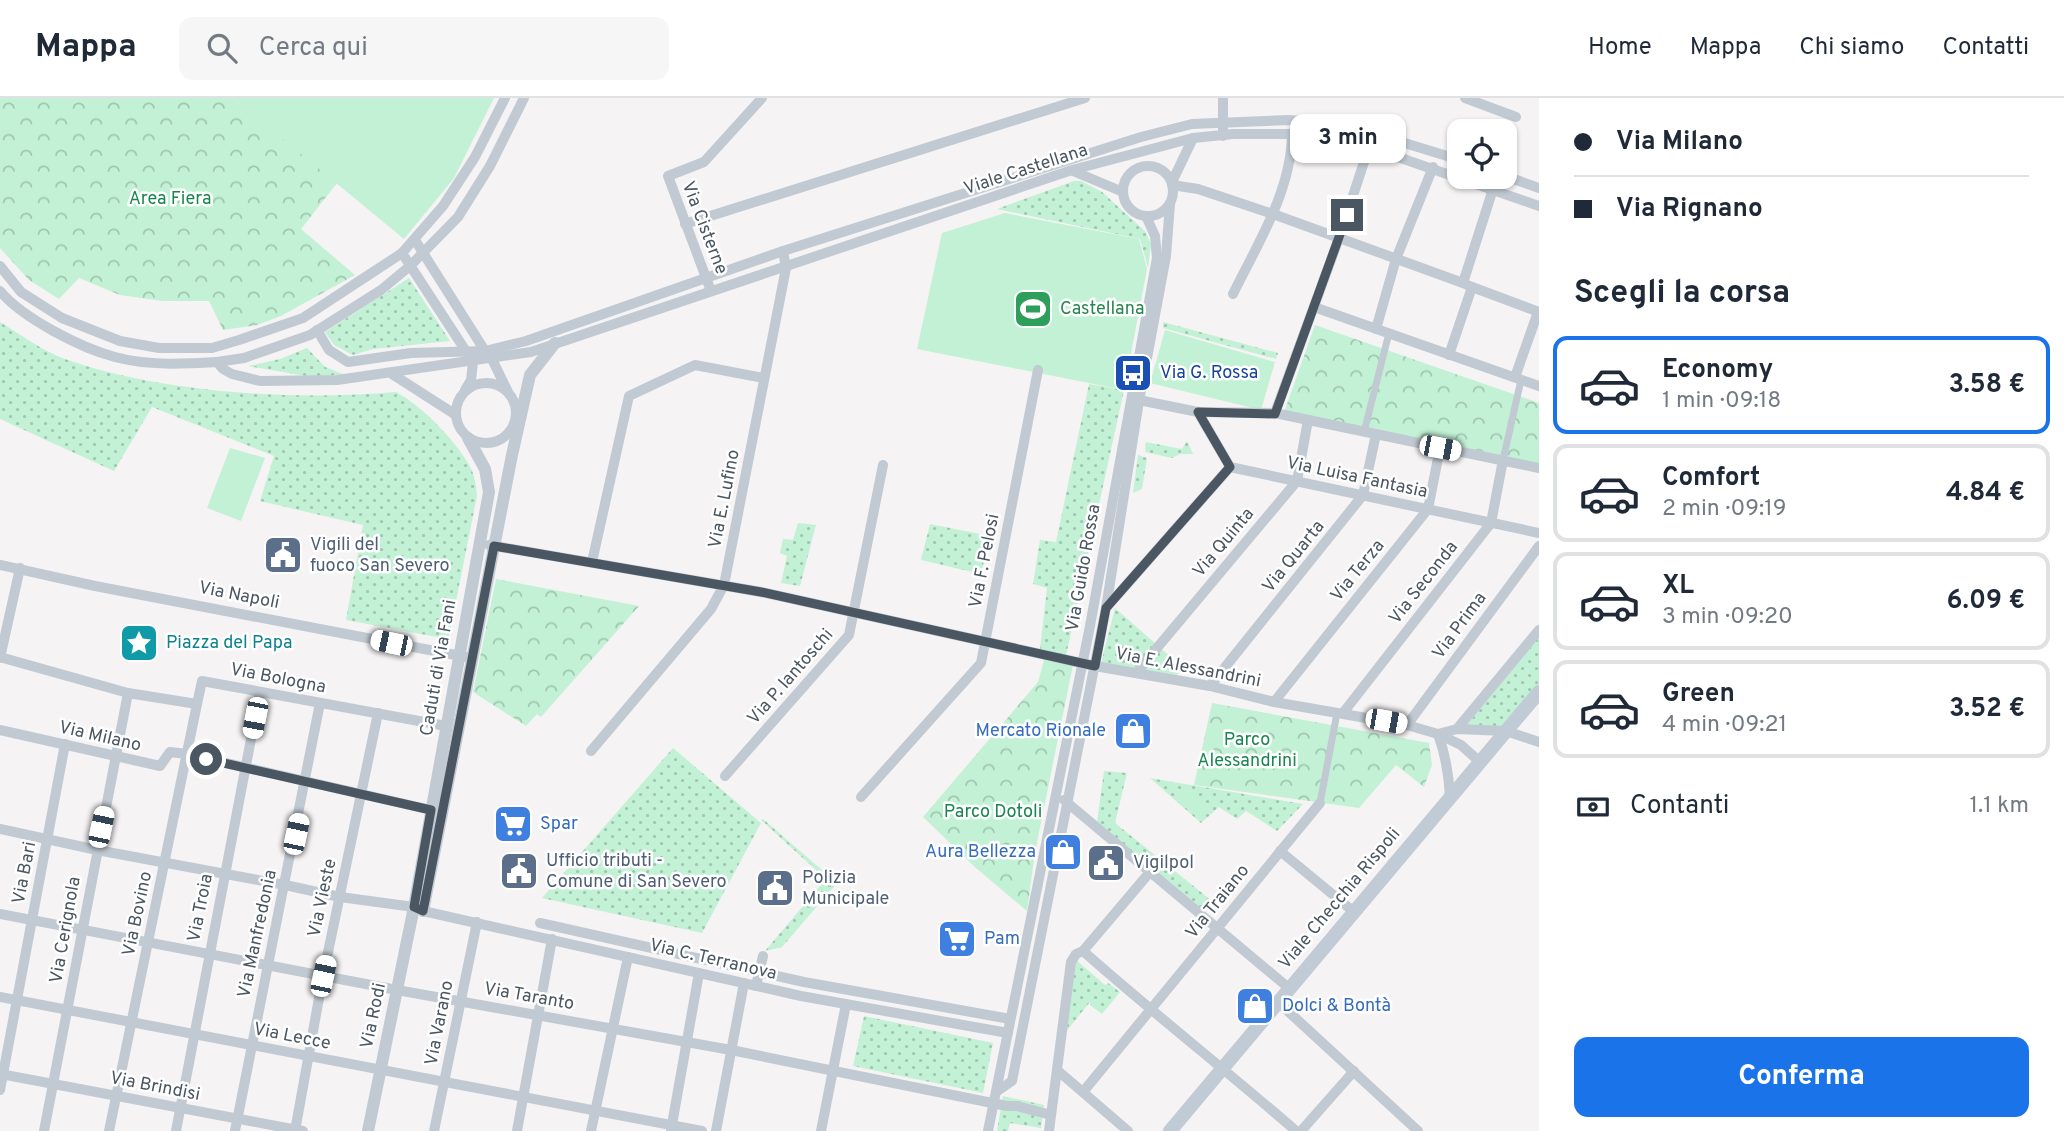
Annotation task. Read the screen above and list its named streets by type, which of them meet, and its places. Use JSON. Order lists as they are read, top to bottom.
{
  "streets": {
    "main road": ["Viale Checchia Rispoli"],
    "street": [
      "Viale Castellana",
      "Via Cisterne",
      "Via Luisa Fantasia",
      "Via E. Lufino",
      "Via Quinta",
      "Via Quarta",
      "Via F. Pelosi",
      "Via Guido Rossa",
      "Via Terza",
      "Via Seconda",
      "Via Napoli",
      "Via Prima",
      "Caduti di Via Fani",
      "Via E. Alessandrini",
      "Via P. Iantoschi",
      "Via Bologna",
      "Via Milano",
      "Via Bari",
      "Via Vieste",
      "Via Traiano",
      "Via Troia",
      "Via Bovino",
      "Via Cerignola",
      "Via Manfredonia",
      "Via C. Terranova",
      "Via Taranto",
      "Via Rodi",
      "Via Varano",
      "Via Lecce",
      "Via Brindisi"
    ]
  },
  "crossings": [
    ["Viale Castellana", "Via Cisterne"],
    ["Viale Castellana", "Via E. Lufino"],
    ["Via Luisa Fantasia", "Via Quinta"],
    ["Via Luisa Fantasia", "Via Quarta"],
    ["Via Luisa Fantasia", "Via Terza"],
    ["Via Luisa Fantasia", "Via Seconda"],
    ["Via E. Lufino", "Via E. Alessandrini"],
    ["Via Quinta", "Via E. Alessandrini"],
    ["Via Quarta", "Via E. Alessandrini"],
    ["Via F. Pelosi", "Via E. Alessandrini"],
    ["Via Guido Rossa", "Via E. Alessandrini"],
    ["Via Guido Rossa", "Via C. Terranova"],
    ["Via Guido Rossa", "Via Taranto"],
    ["Via Terza", "Via E. Alessandrini"],
    ["Via Seconda", "Via E. Alessandrini"],
    ["Via Seconda", "Via Traiano"],
    ["Via Napoli", "Caduti di Via Fani"],
    ["Via Prima", "Via E. Alessandrini"],
    ["Caduti di Via Fani", "Via E. Alessandrini"],
    ["Caduti di Via Fani", "Via Bologna"],
    ["Caduti di Via Fani", "Via C. Terranova"],
    ["Caduti di Via Fani", "Via Rodi"],
    ["Via E. Alessandrini", "Via P. Iantoschi"],
    ["Via E. Alessandrini", "Viale Checchia Rispoli"],
    ["Via E. Alessandrini", "Via Traiano"],
    ["Via Bologna", "Via Vieste"],
    ["Via Bologna", "Via Troia"],
    ["Via Bologna", "Via Bovino"],
    ["Via Bologna", "Via Manfredonia"],
    ["Via Milano", "Via Bari"],
    ["Via Milano", "Via Bovino"],
    ["Via Milano", "Via Cerignola"],
    ["Via Bari", "Via C. Terranova"],
    ["Via Bari", "Via Taranto"],
    ["Via Bari", "Via Lecce"],
    ["Via Bari", "Via Brindisi"],
    ["Via Vieste", "Via C. Terranova"],
    ["Via Vieste", "Via Taranto"],
    ["Via Vieste", "Via Lecce"],
    ["Via Vieste", "Via Brindisi"],
    ["Via Troia", "Via C. Terranova"],
    ["Via Troia", "Via Taranto"],
    ["Via Troia", "Via Lecce"],
    ["Via Troia", "Via Brindisi"],
    ["Via Bovino", "Via C. Terranova"],
    ["Via Bovino", "Via Taranto"],
    ["Via Bovino", "Via Lecce"],
    ["Via Bovino", "Via Brindisi"],
    ["Via Cerignola", "Via C. Terranova"],
    ["Via Cerignola", "Via Taranto"],
    ["Via Cerignola", "Via Lecce"],
    ["Via Cerignola", "Via Brindisi"],
    ["Via Manfredonia", "Via C. Terranova"],
    ["Via Manfredonia", "Via Taranto"],
    ["Via Manfredonia", "Via Lecce"],
    ["Via Manfredonia", "Via Brindisi"],
    ["Via C. Terranova", "Via Rodi"],
    ["Via C. Terranova", "Via Varano"],
    ["Via Taranto", "Via Rodi"],
    ["Via Taranto", "Via Varano"],
    ["Via Rodi", "Via Lecce"],
    ["Via Varano", "Via Lecce"]
  ],
  "parks": ["Area Fiera", "Parco Alessandrini", "Parco Dotoli"],
  "places": {
    "sports": ["Castellana"],
    "bus stop": ["Via G. Rossa"],
    "public building": [
      "Vigili del fuoco San Severo",
      "Vigilpol",
      "Ufficio tributi - Comune di San Severo",
      "Polizia Municipale"
    ],
    "place": ["Piazza del Papa"],
    "shop": ["Mercato Rionale", "Aura Bellezza", "Dolci & Bontà"],
    "supermarket": ["Spar", "Pam"]
  },
  "page": {
    "header": "Mappa",
    "search": "Cerca qui",
    "nav": [
      "Home",
      "Mappa",
      "Chi siamo",
      "Contatti"
    ],
    "banner": ["Via Milano", "Via Rignano"],
    "bubble": "3 min",
    "heading": "Scegli la corsa",
    "list": [
      {
        "name": "Economy",
        "note": "1 min · 09:18",
        "value": "3.58 €"
      },
      {
        "name": "Comfort",
        "note": "2 min · 09:19",
        "value": "4.84 €"
      },
      {
        "name": "XL",
        "note": "3 min · 09:20",
        "value": "6.09 €"
      },
      {
        "name": "Green",
        "note": "4 min · 09:21",
        "value": "3.52 €"
      }
    ],
    "pay": ["Contanti", "1.1 km"],
    "buttons": "Conferma"
  }
}
